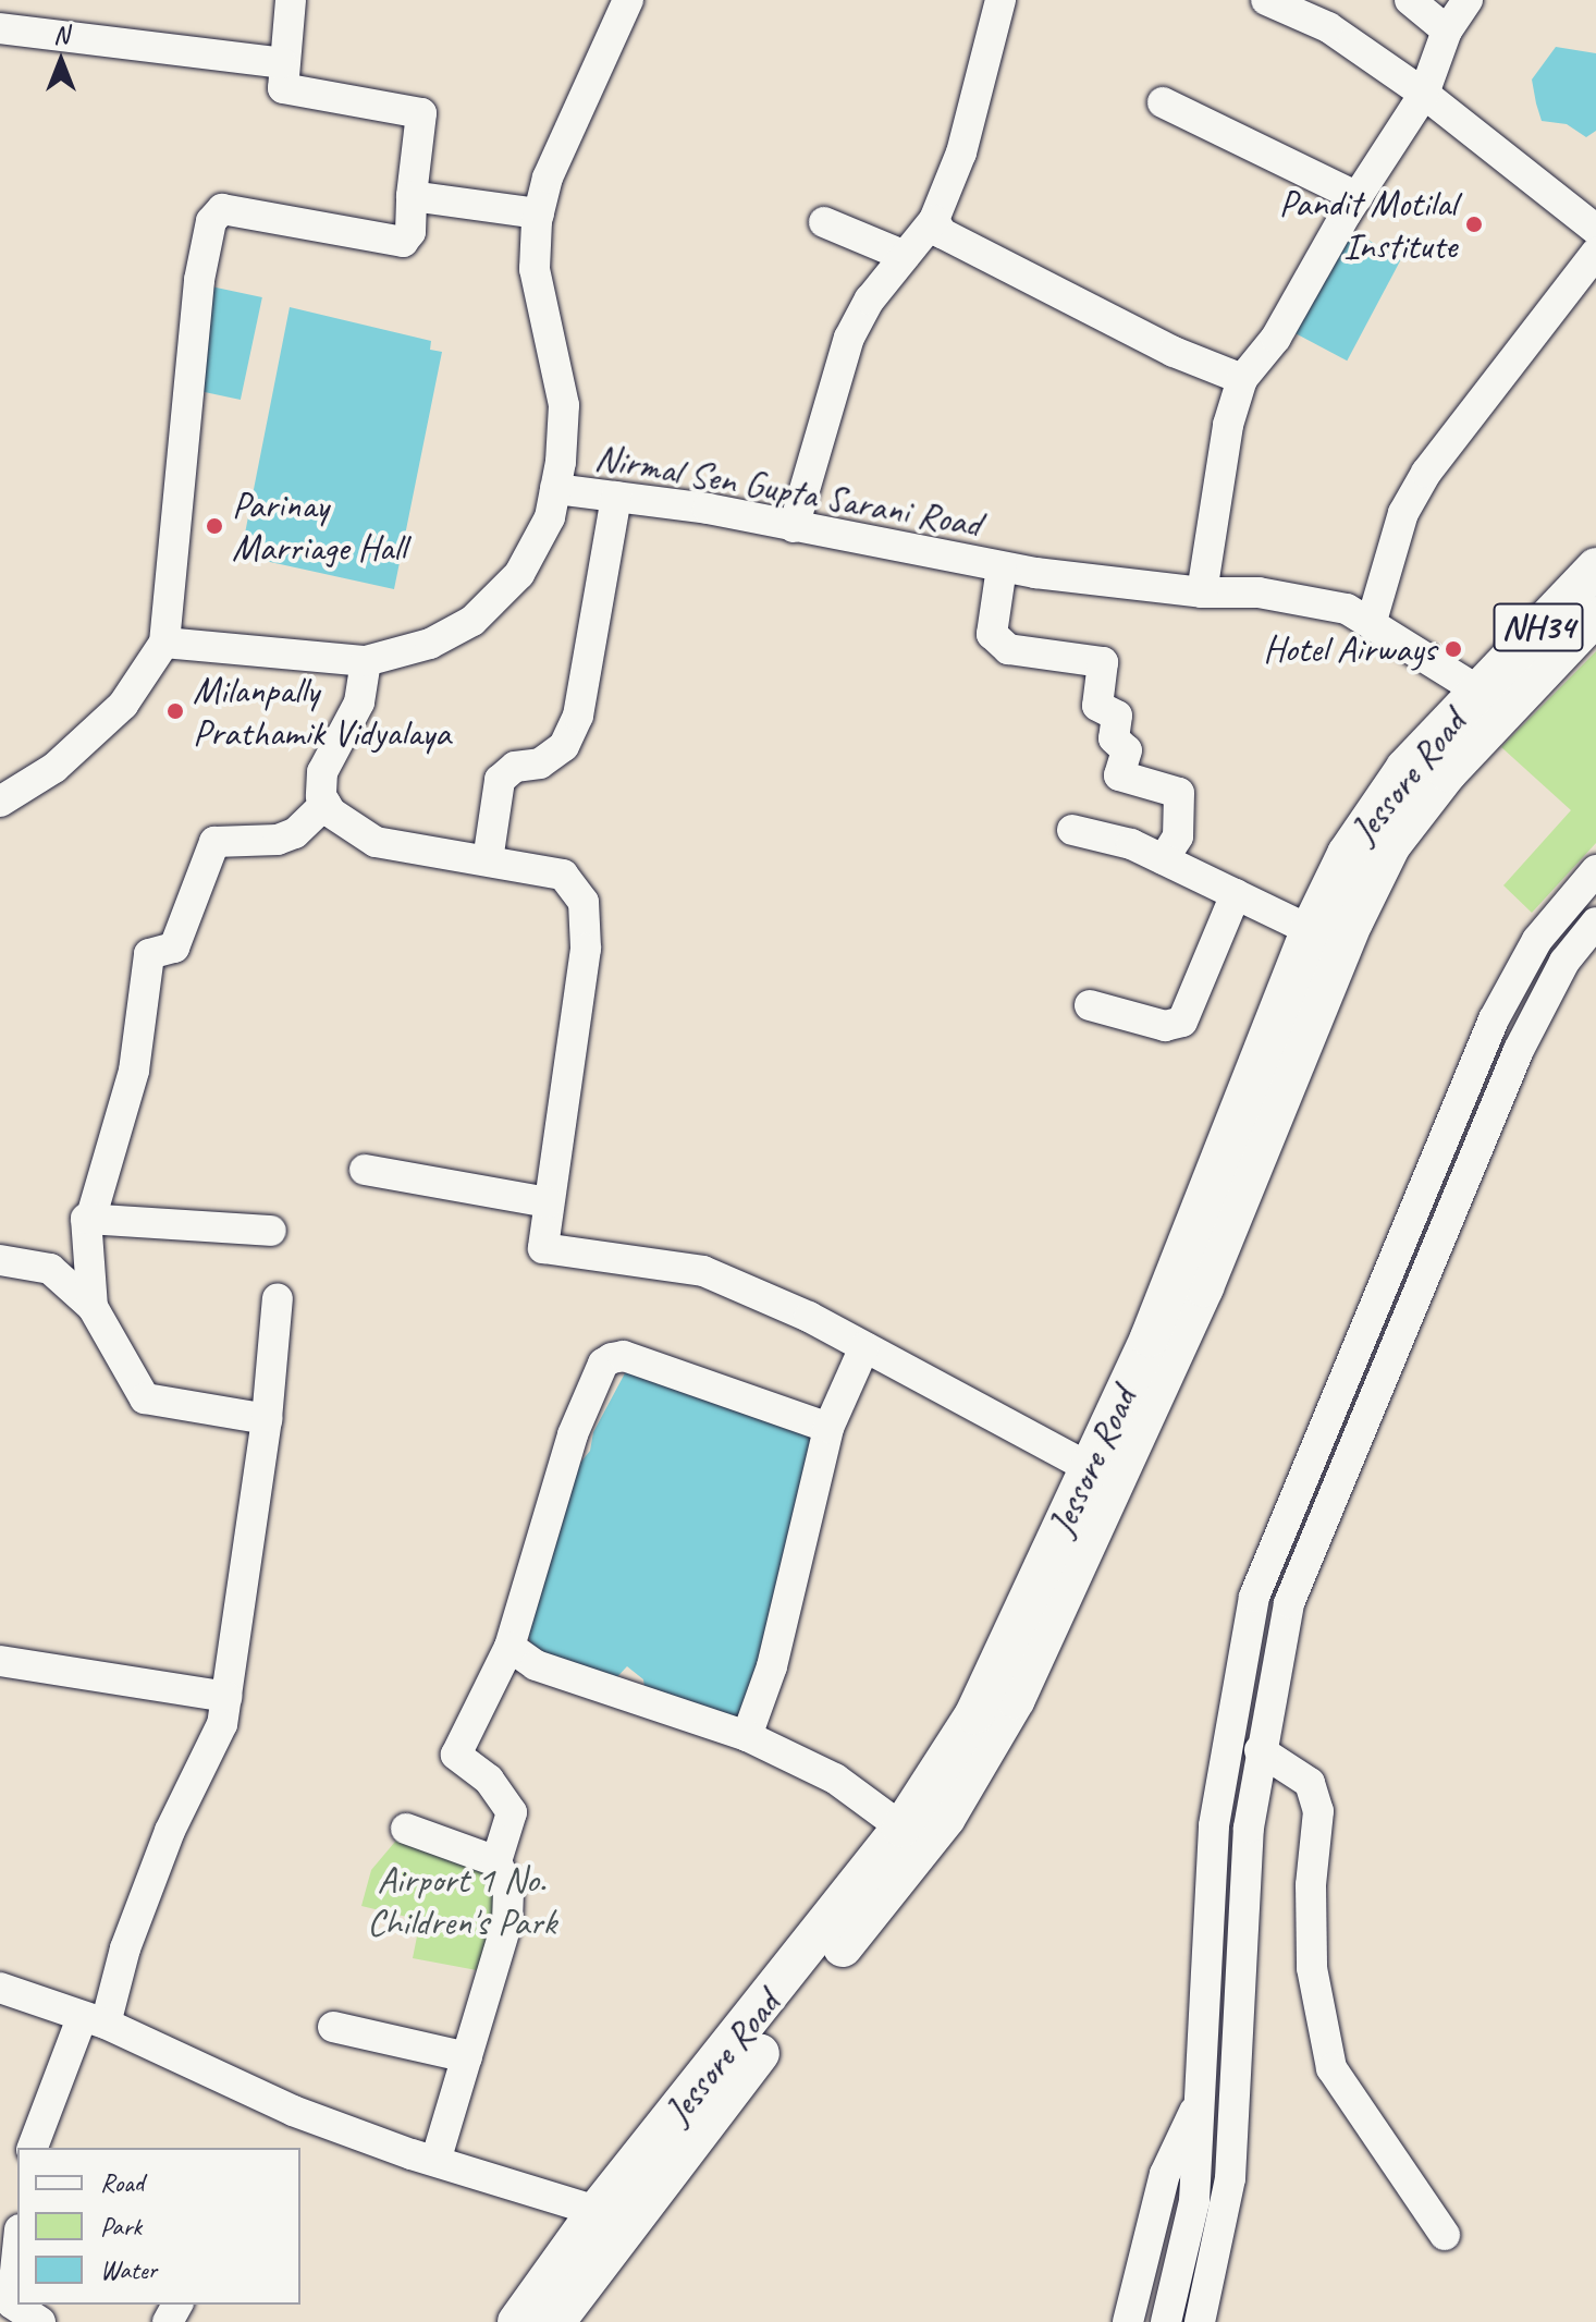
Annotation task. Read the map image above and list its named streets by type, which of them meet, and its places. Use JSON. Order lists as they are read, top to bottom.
{
  "streets": {
    "main road": ["NH34", "Jessore Road"],
    "street": ["Nirmal Sen Gupta Sarani Road"]
  },
  "crossings": [
    ["Nirmal Sen Gupta Sarani Road", "Jessore Road"]
  ],
  "parks": ["Airport 1 No. Children's Park"],
  "places": [
    "Pandit Motilal Institute",
    "Parinay Marriage Hall",
    "Hotel Airways",
    "Milanpally Prathamik Vidyalaya"
  ],
  "legend": ["Road", "Park", "Water"],
  "north": "top"
}
